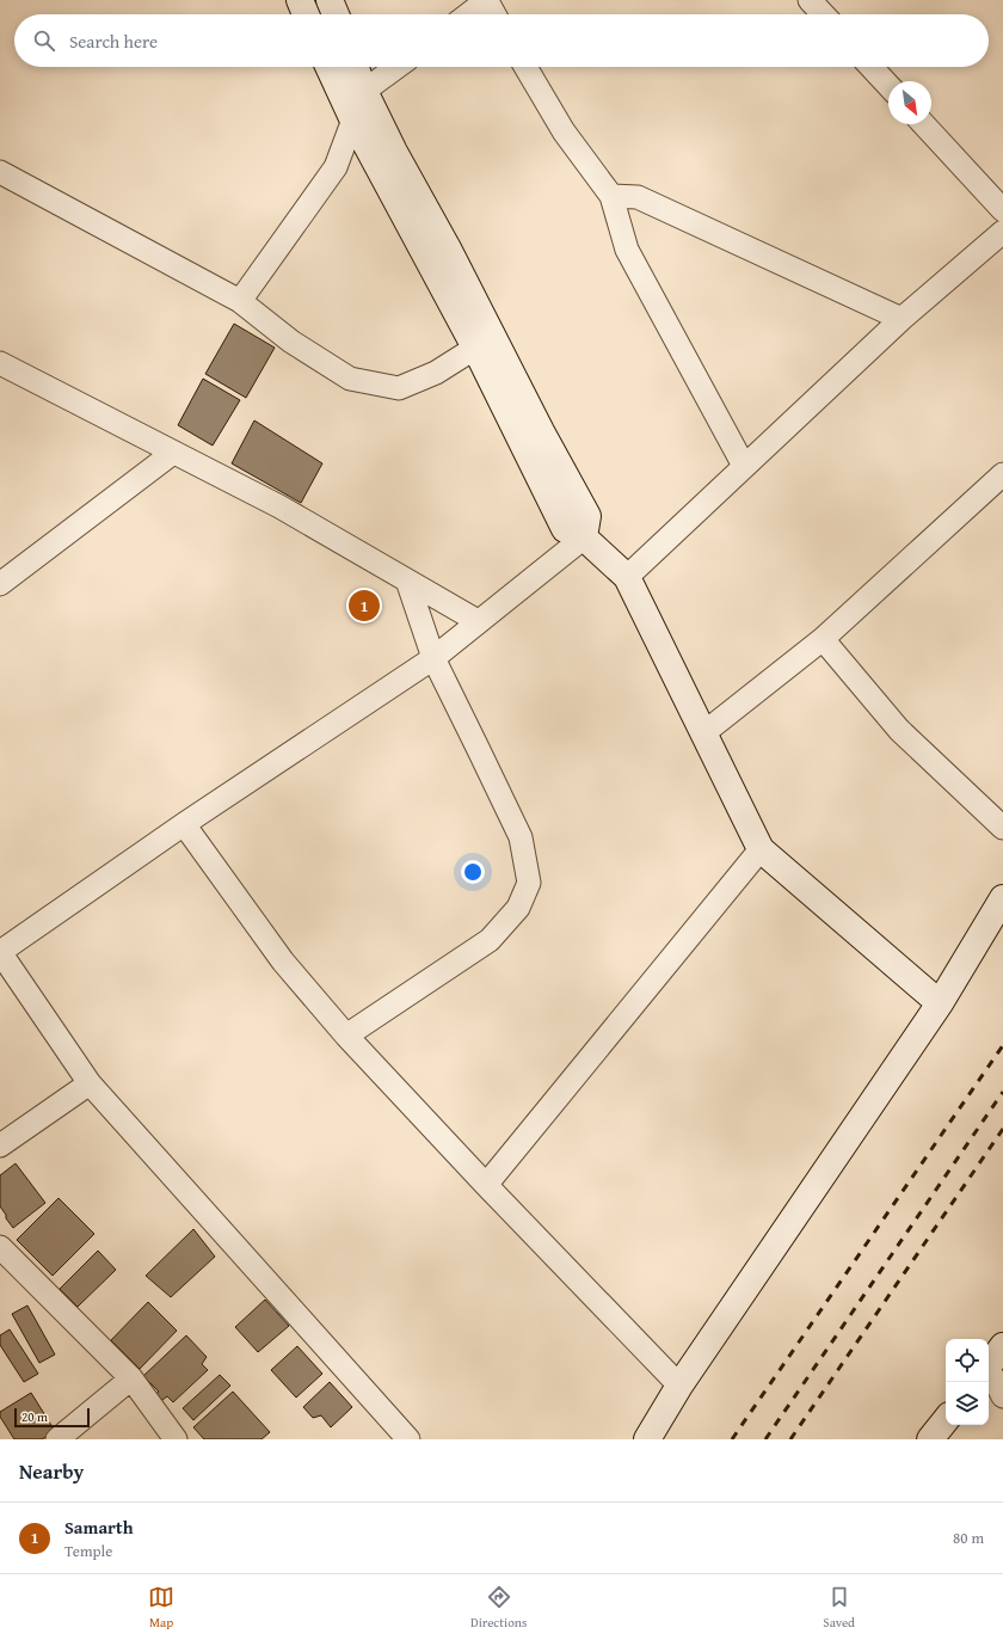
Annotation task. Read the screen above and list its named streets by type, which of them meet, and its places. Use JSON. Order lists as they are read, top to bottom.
{
  "scale_bar": "20 m",
  "north": "bottom right",
  "page": {
    "search": "Search here",
    "pins": "1",
    "scale": "20 m",
    "heading": "Nearby",
    "list": [
      {
        "mark": "1",
        "name": "Samarth",
        "note": "Temple",
        "value": "80 m"
      }
    ],
    "nav": ["Map", "Directions", "Saved"]
  }
}
